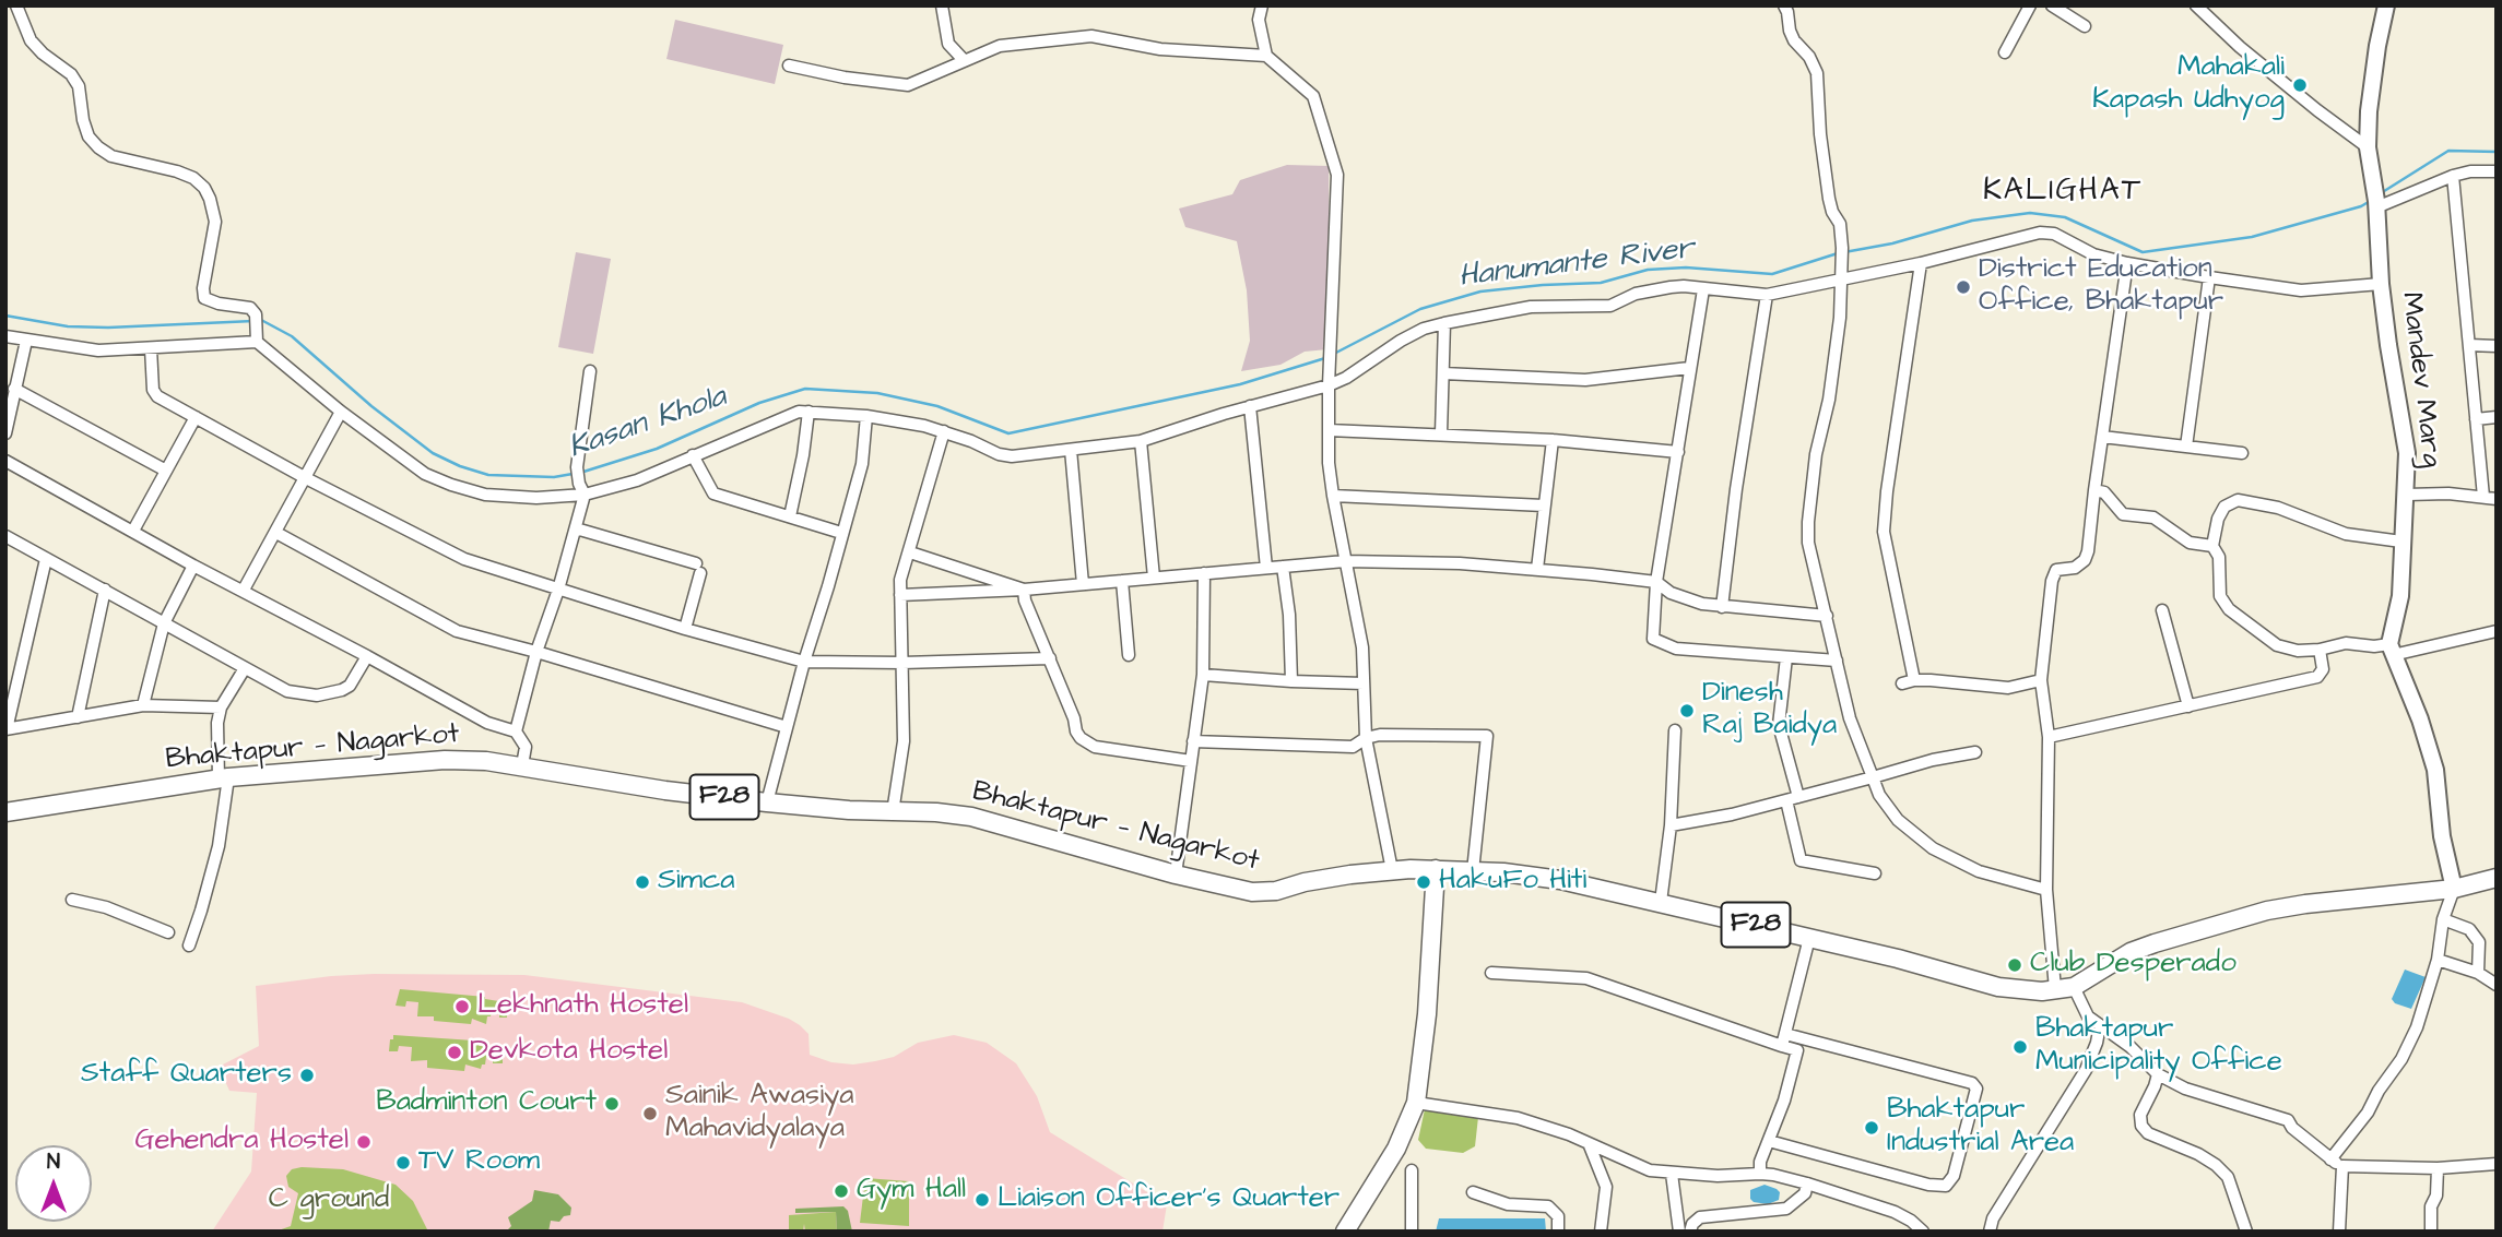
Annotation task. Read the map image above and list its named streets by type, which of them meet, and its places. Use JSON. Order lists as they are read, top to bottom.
{
  "streets": {
    "main road": ["Mandev Marg", "Bhaktapur — Nagarkot", "F28"]
  },
  "crossings": [
    ["Bhaktapur — Nagarkot", "F28"]
  ],
  "districts": ["KALIGHAT"],
  "water": ["Hanumante River", "Kasan Khola"],
  "parks": ["C ground"],
  "places": [
    "Mahakali Kapash Udhyog",
    "District Education Office, Bhaktapur",
    "Dinesh Raj Baidya",
    "Simca",
    "HakuFo Hiti",
    "Club Desperado",
    "Lekhnath Hostel",
    "Bhaktapur Municipality Office",
    "Devkota Hostel",
    "Staff Quarters",
    "Badminton Court",
    "Sainik Awasiya Mahavidyalaya",
    "Bhaktapur Industrial Area",
    "Gehendra Hostel",
    "TV Room",
    "Gym Hall",
    "Liaison Officer's Quarter"
  ],
  "north": "top"
}
